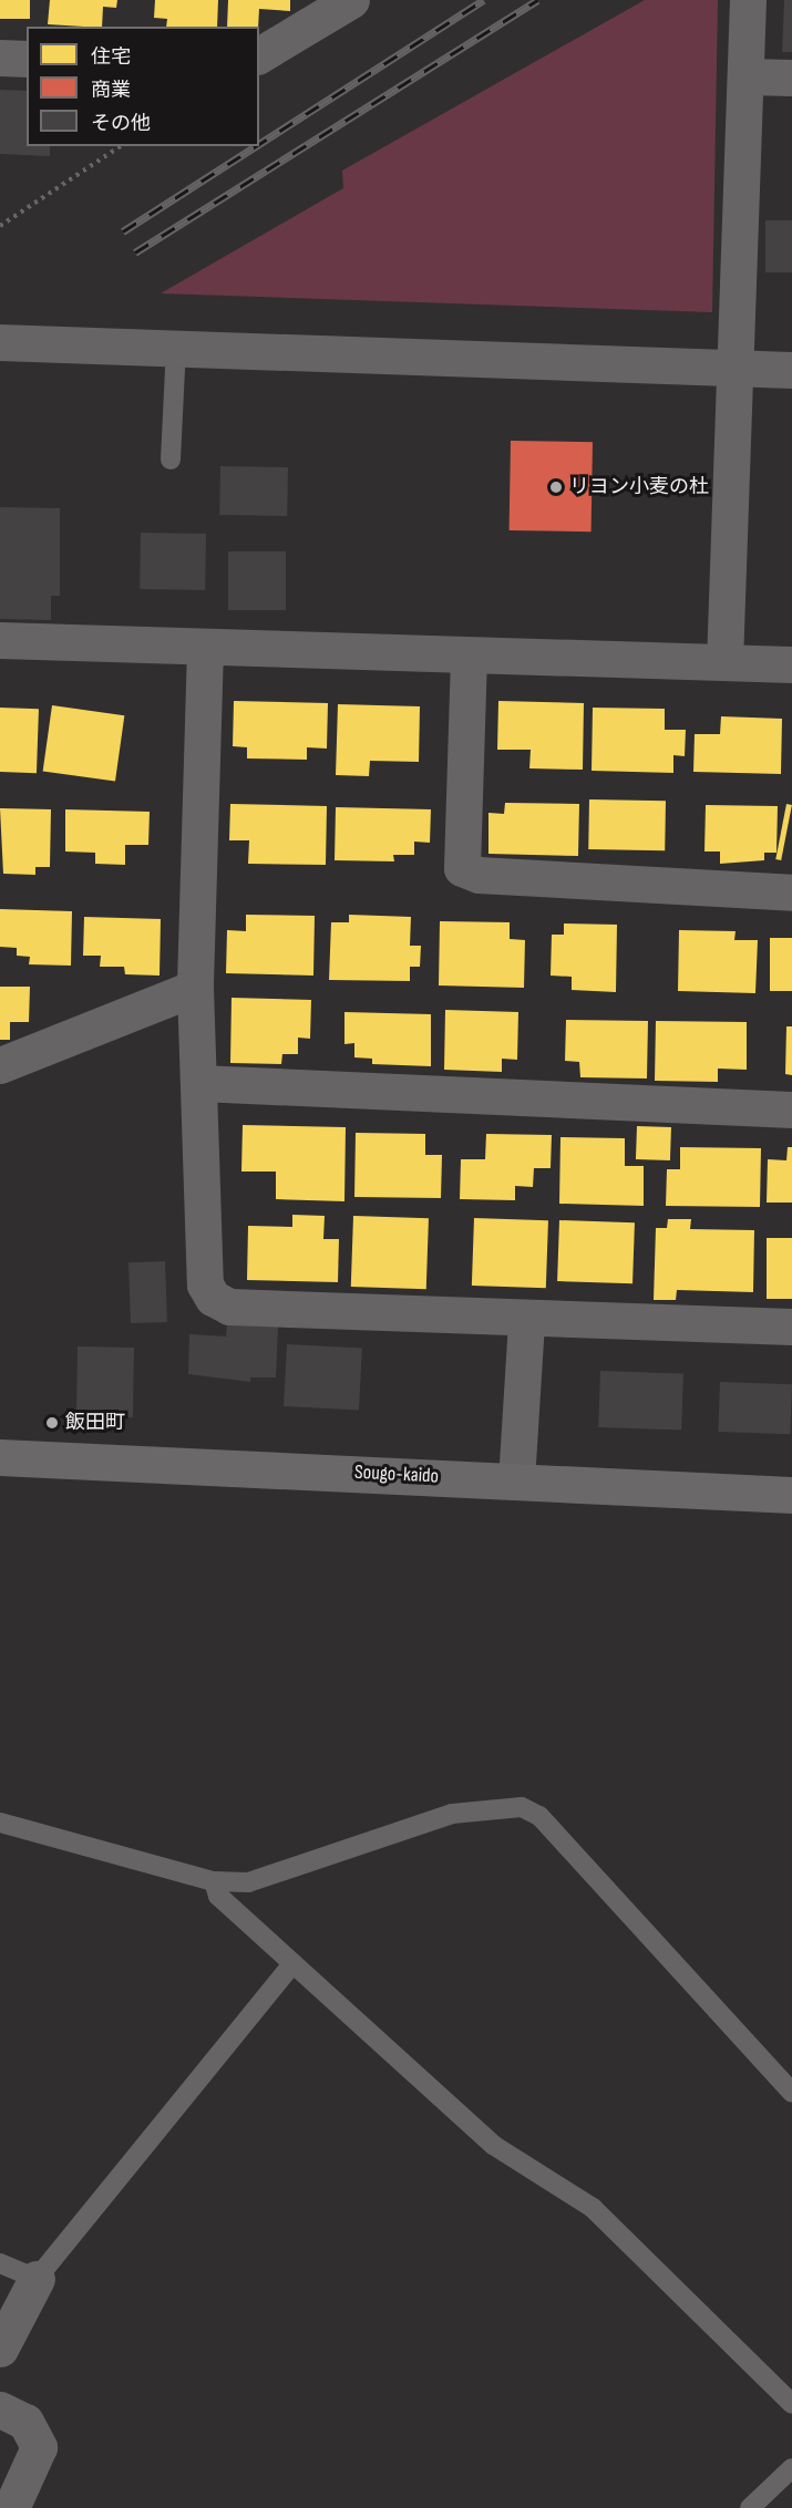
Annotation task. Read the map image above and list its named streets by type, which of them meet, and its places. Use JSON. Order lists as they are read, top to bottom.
{
  "streets": {
    "highway": ["Sougo-kaido"]
  },
  "places": ["リヨン小麦の杜", "飯田町"],
  "legend": ["住宅", "商業", "その他"]
}
